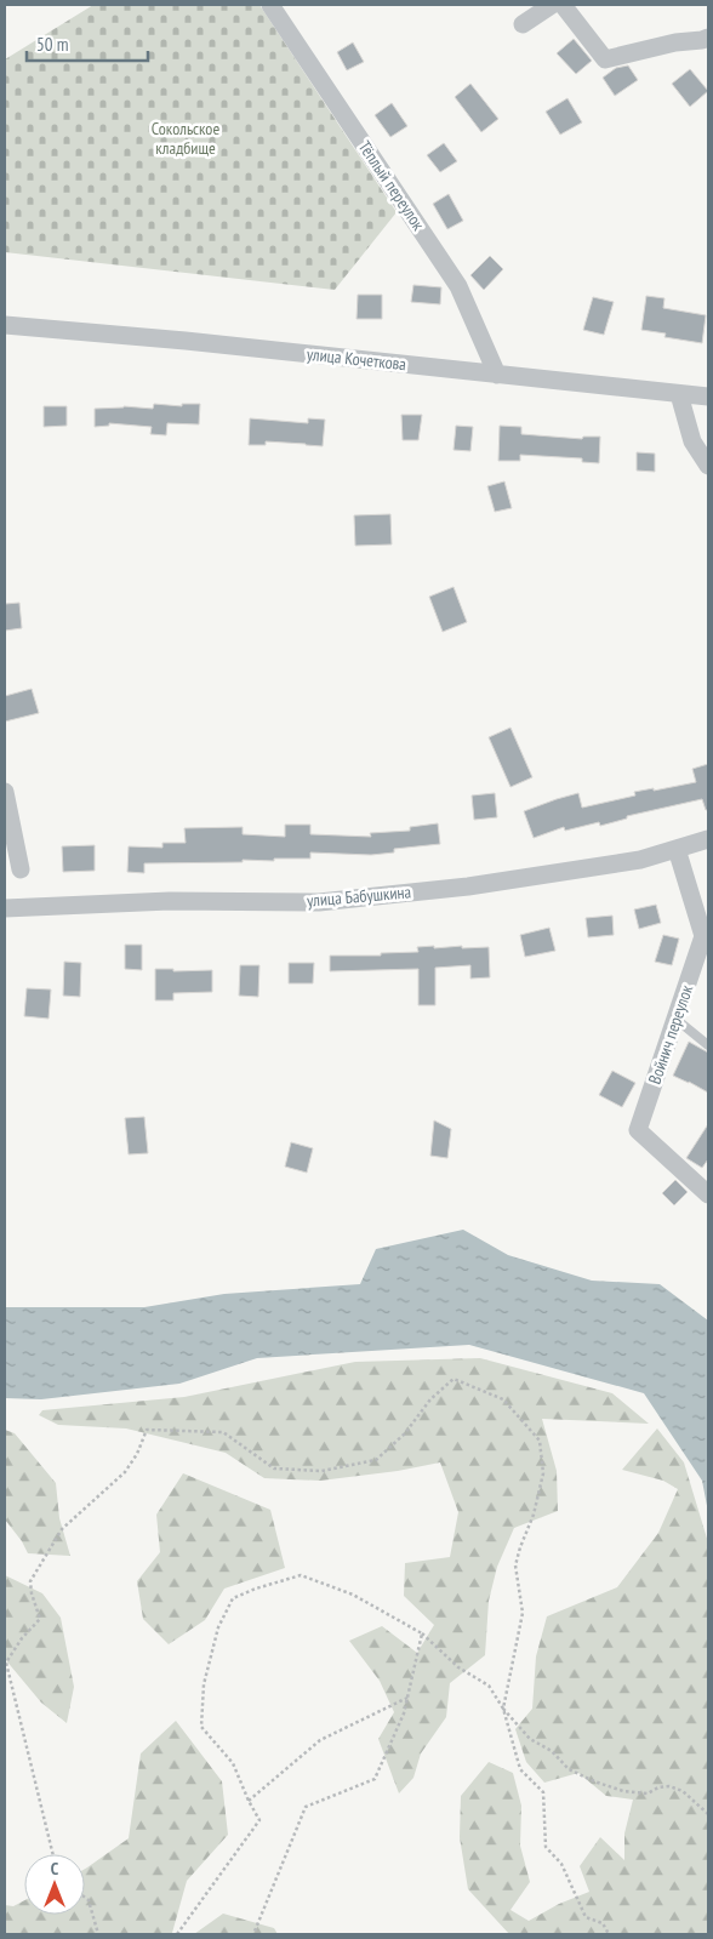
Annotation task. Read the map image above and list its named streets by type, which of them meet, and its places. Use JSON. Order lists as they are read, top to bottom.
{
  "streets": {
    "street": [
      "Тёплый переулок",
      "улица Кочеткова",
      "улица Бабушкина",
      "Войнич переулок"
    ]
  },
  "crossings": [
    ["Тёплый переулок", "улица Кочеткова"],
    ["улица Бабушкина", "Войнич переулок"]
  ],
  "parks": ["Сокольское кладбище"],
  "scale_bar": "50 m",
  "north": "top"
}
